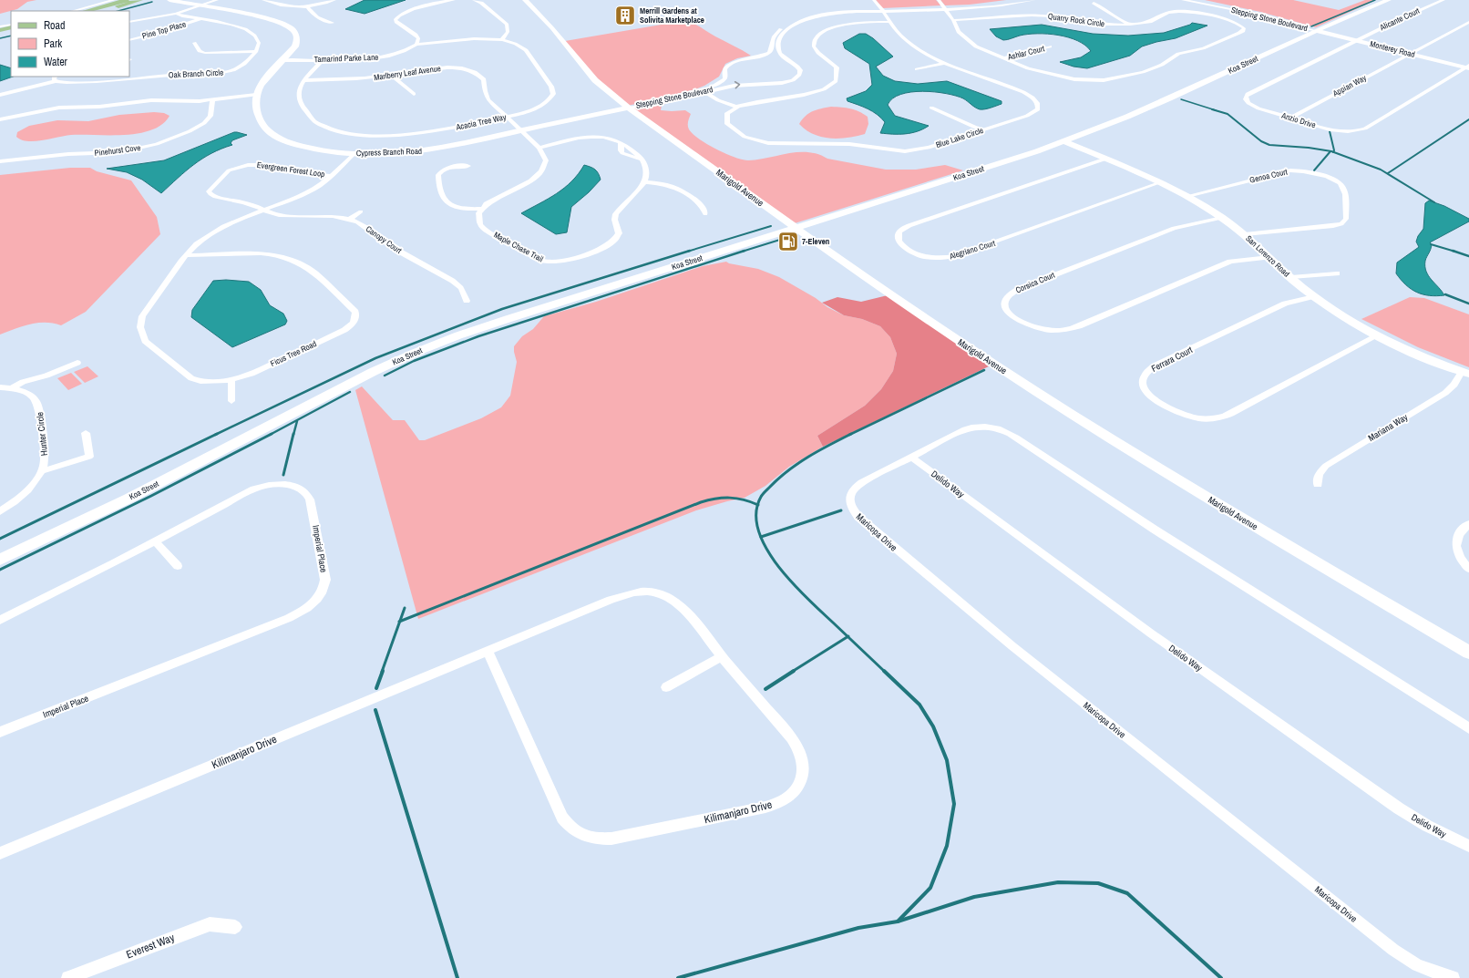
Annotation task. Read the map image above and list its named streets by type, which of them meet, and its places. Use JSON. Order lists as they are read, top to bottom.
{
  "streets": {
    "main road": [
      "Monterey Road",
      "Koa Street",
      "Cypress Branch Road",
      "Marigold Avenue",
      "San Lorenzo Road"
    ],
    "street": [
      "Stepping Stone Boulevard",
      "Alicante Court",
      "Quarry Rock Circle",
      "Pine Top Place",
      "Ashlar Court",
      "Tamarind Parke Lane",
      "Marlberry Leaf Avenue",
      "Oak Branch Circle",
      "Appian Way",
      "Anzio Drive",
      "Acacia Tree Way",
      "Blue Lake Circle",
      "Pinehurst Cove",
      "Evergreen Forest Loop",
      "Genoa Court",
      "Canopy Court",
      "Maple Chase Trail",
      "Alegriano Court",
      "Corsica Court",
      "Ficus Tree Road",
      "Ferrara Court",
      "Mariana Way",
      "Hunter Circle",
      "Delido Way",
      "Maricopa Drive",
      "Imperial Place",
      "Kilimanjaro Drive",
      "Everest Way"
    ]
  },
  "crossings": [
    ["Stepping Stone Boulevard", "Quarry Rock Circle"],
    ["Stepping Stone Boulevard", "Monterey Road"],
    ["Stepping Stone Boulevard", "Koa Street"],
    ["Stepping Stone Boulevard", "Blue Lake Circle"],
    ["Stepping Stone Boulevard", "Cypress Branch Road"],
    ["Stepping Stone Boulevard", "Marigold Avenue"],
    ["Alicante Court", "Monterey Road"],
    ["Alicante Court", "Anzio Drive"],
    ["Quarry Rock Circle", "Ashlar Court"],
    ["Monterey Road", "Koa Street"],
    ["Monterey Road", "Appian Way"],
    ["Monterey Road", "Anzio Drive"],
    ["Tamarind Parke Lane", "Acacia Tree Way"],
    ["Koa Street", "Marigold Avenue"],
    ["Koa Street", "San Lorenzo Road"],
    ["Marlberry Leaf Avenue", "Acacia Tree Way"],
    ["Marlberry Leaf Avenue", "Cypress Branch Road"],
    ["Appian Way", "Anzio Drive"],
    ["Cypress Branch Road", "Marigold Avenue"],
    ["Cypress Branch Road", "Ficus Tree Road"],
    ["Evergreen Forest Loop", "Ficus Tree Road"],
    ["Genoa Court", "San Lorenzo Road"],
    ["Canopy Court", "Ficus Tree Road"],
    ["Alegriano Court", "San Lorenzo Road"],
    ["San Lorenzo Road", "Corsica Court"],
    ["San Lorenzo Road", "Ferrara Court"],
    ["San Lorenzo Road", "Mariana Way"],
    ["Delido Way", "Maricopa Drive"]
  ],
  "places": {
    "building": ["Merrill Gardens at Solivita Marketplace"],
    "fuel station": ["7-Eleven"]
  },
  "legend": ["Road", "Park", "Water"]
}
